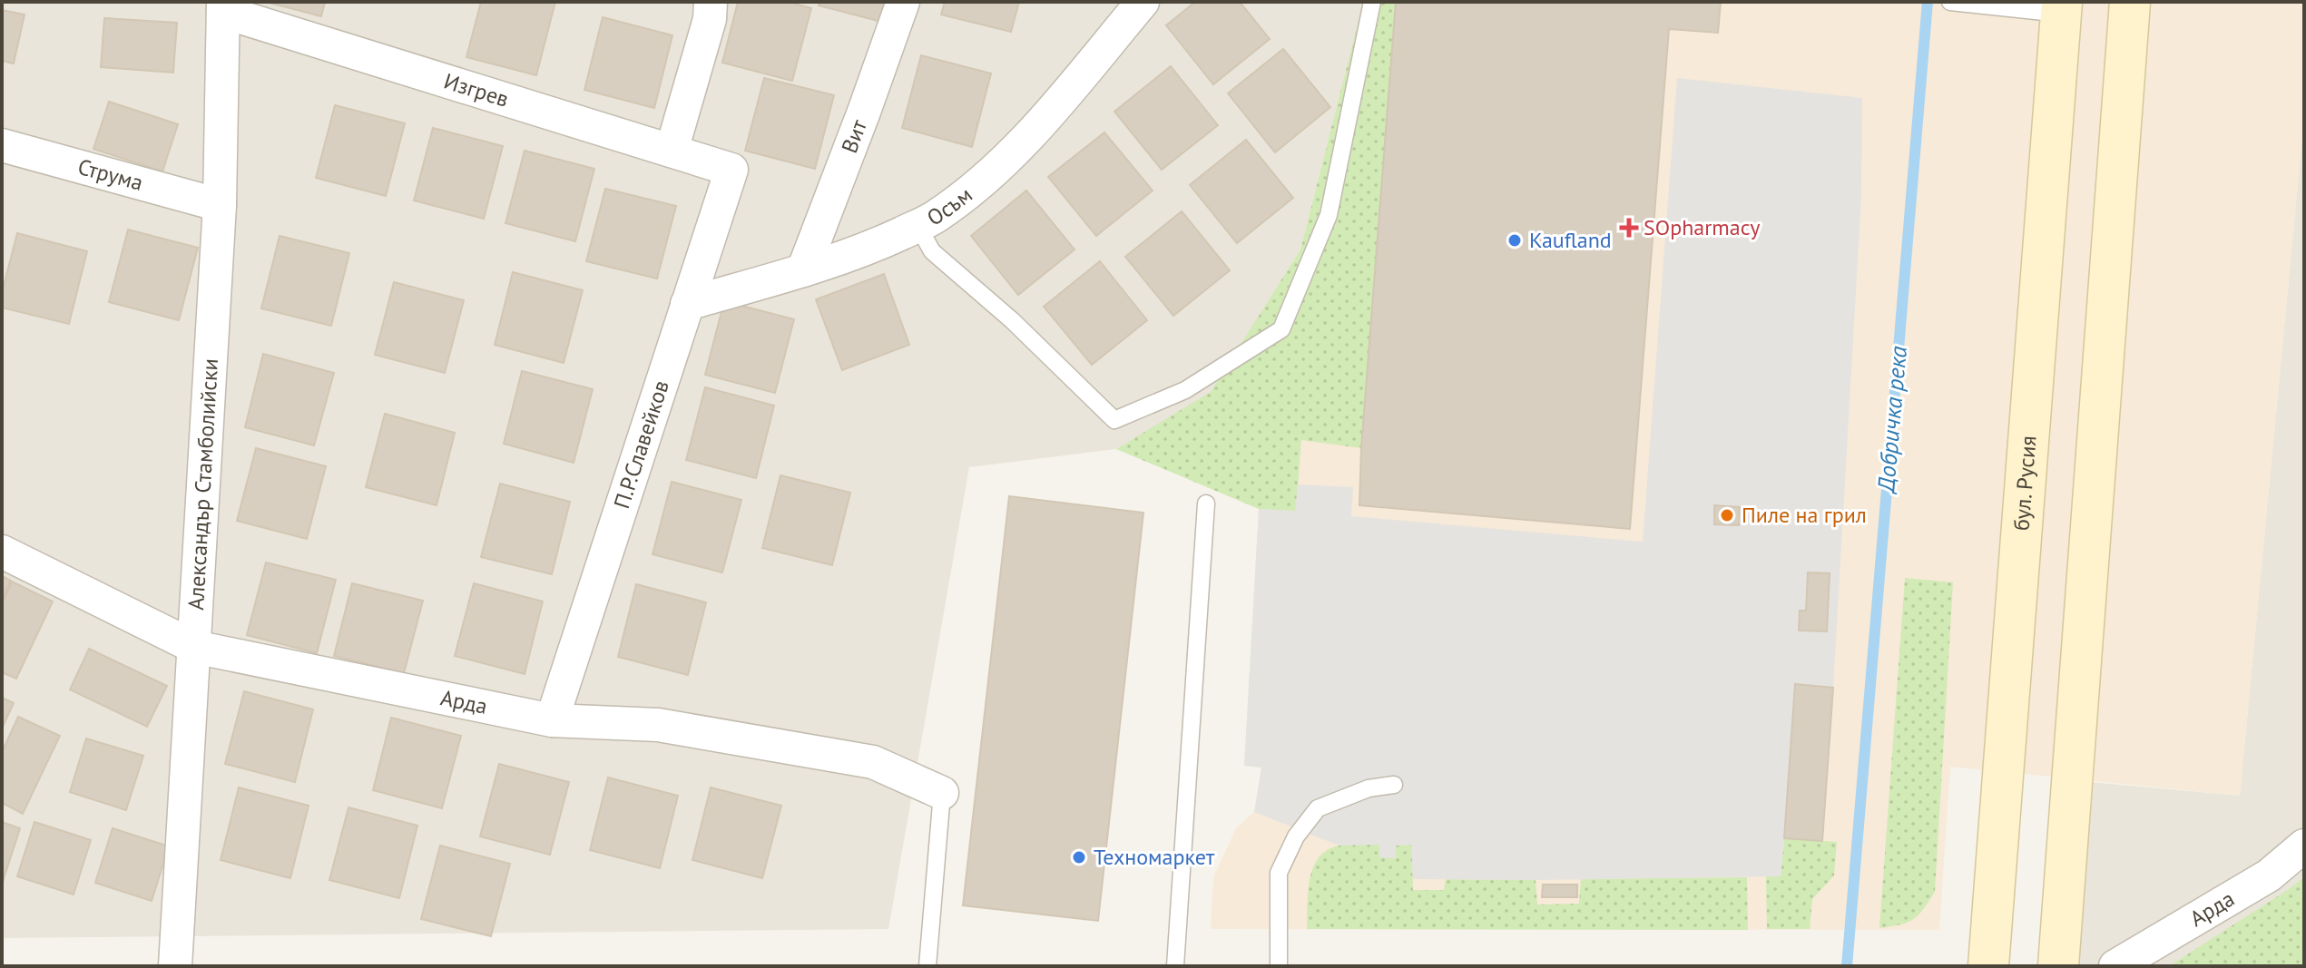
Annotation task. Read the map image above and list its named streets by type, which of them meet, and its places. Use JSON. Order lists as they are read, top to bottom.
{
  "streets": {
    "main road": ["бул. Русия"],
    "street": [
      "Изгрев",
      "Вит",
      "Струма",
      "Осъм",
      "П.Р.Славейков",
      "Александър Стамболийски",
      "Арда"
    ]
  },
  "crossings": [
    ["Изгрев", "П.Р.Славейков"],
    ["Изгрев", "Александър Стамболийски"],
    ["Вит", "Осъм"],
    ["Струма", "Александър Стамболийски"],
    ["Осъм", "П.Р.Славейков"],
    ["П.Р.Славейков", "Арда"],
    ["Александър Стамболийски", "Арда"]
  ],
  "water": ["Добричка река"],
  "places": {
    "health": ["SOpharmacy"],
    "other": ["Kaufland", "Пиле на грил", "Техномаркет"]
  }
}
